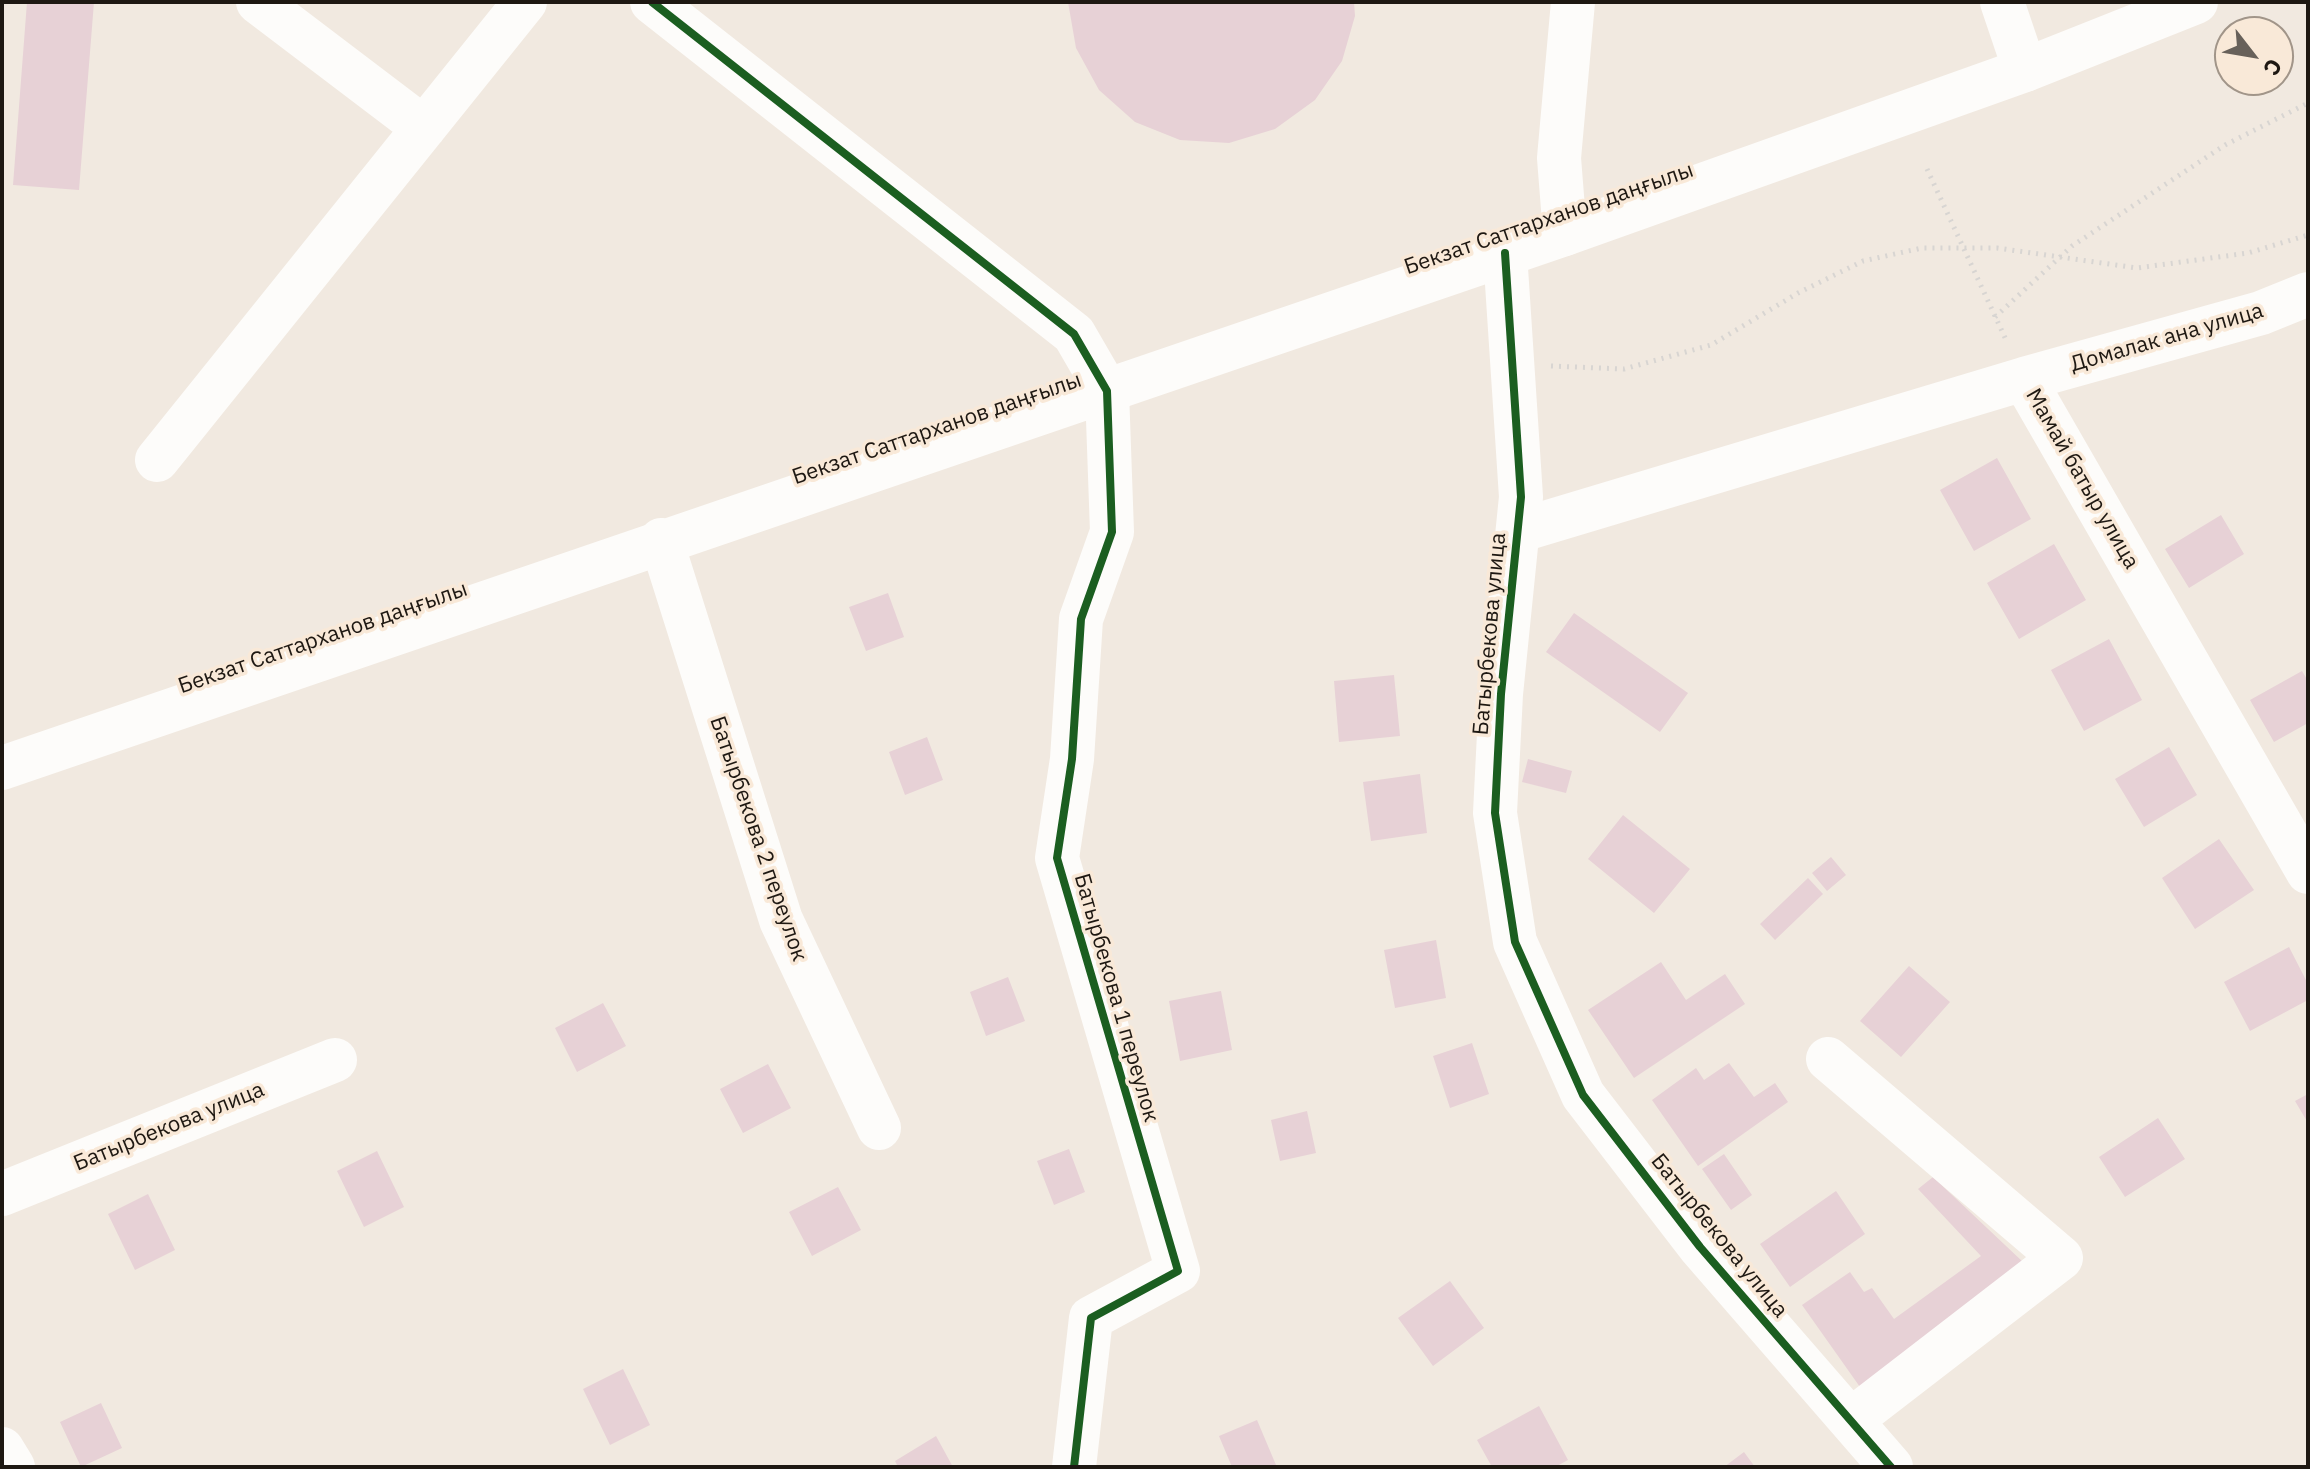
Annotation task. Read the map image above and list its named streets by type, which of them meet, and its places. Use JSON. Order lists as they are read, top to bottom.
{
  "streets": {
    "street": [
      "Бекзат Саттарханов даңғылы",
      "Домалак ана улица",
      "Мамай батыр улица",
      "Батырбекова улица",
      "Батырбекова 2 переулок",
      "Батырбекова 1 переулок"
    ]
  },
  "crossings": [
    ["Бекзат Саттарханов даңғылы", "Батырбекова улица"],
    ["Бекзат Саттарханов даңғылы", "Батырбекова 2 переулок"],
    ["Бекзат Саттарханов даңғылы", "Батырбекова 1 переулок"],
    ["Домалак ана улица", "Мамай батыр улица"],
    ["Мамай батыр улица", "Батырбекова улица"]
  ],
  "north": "bottom right"
}
